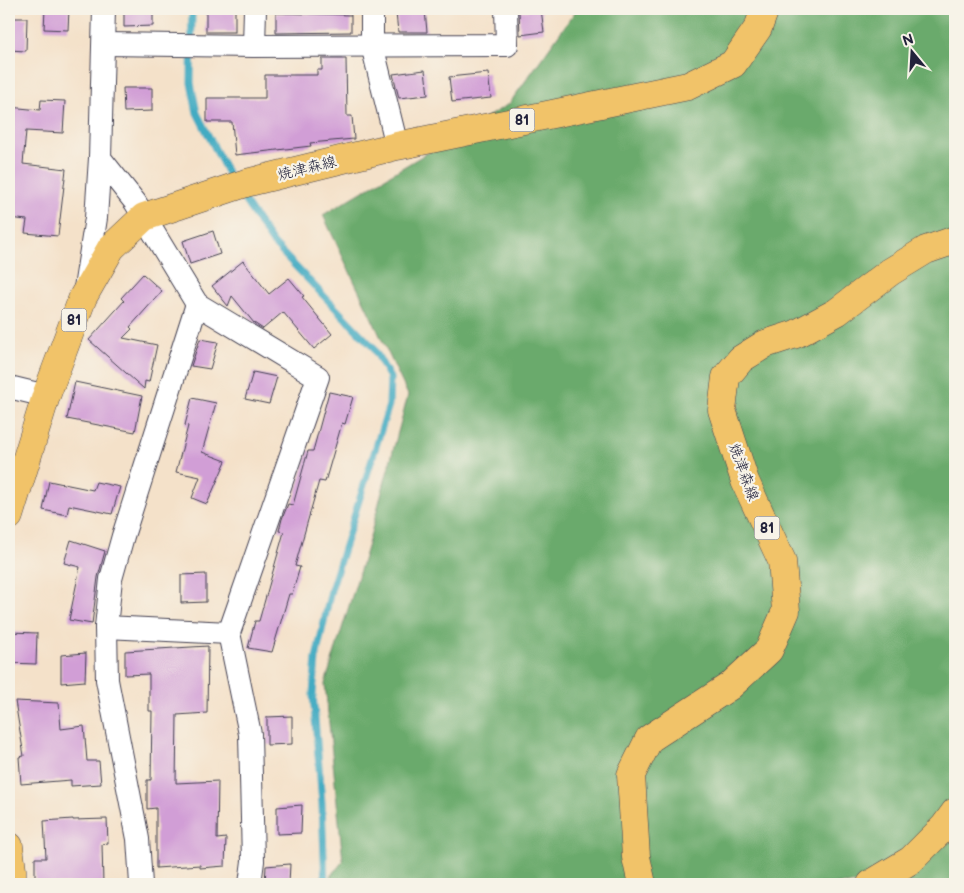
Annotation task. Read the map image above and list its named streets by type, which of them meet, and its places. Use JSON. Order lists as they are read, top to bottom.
{
  "streets": {
    "main road": ["81", "焼津森線"]
  },
  "north": "top"
}
